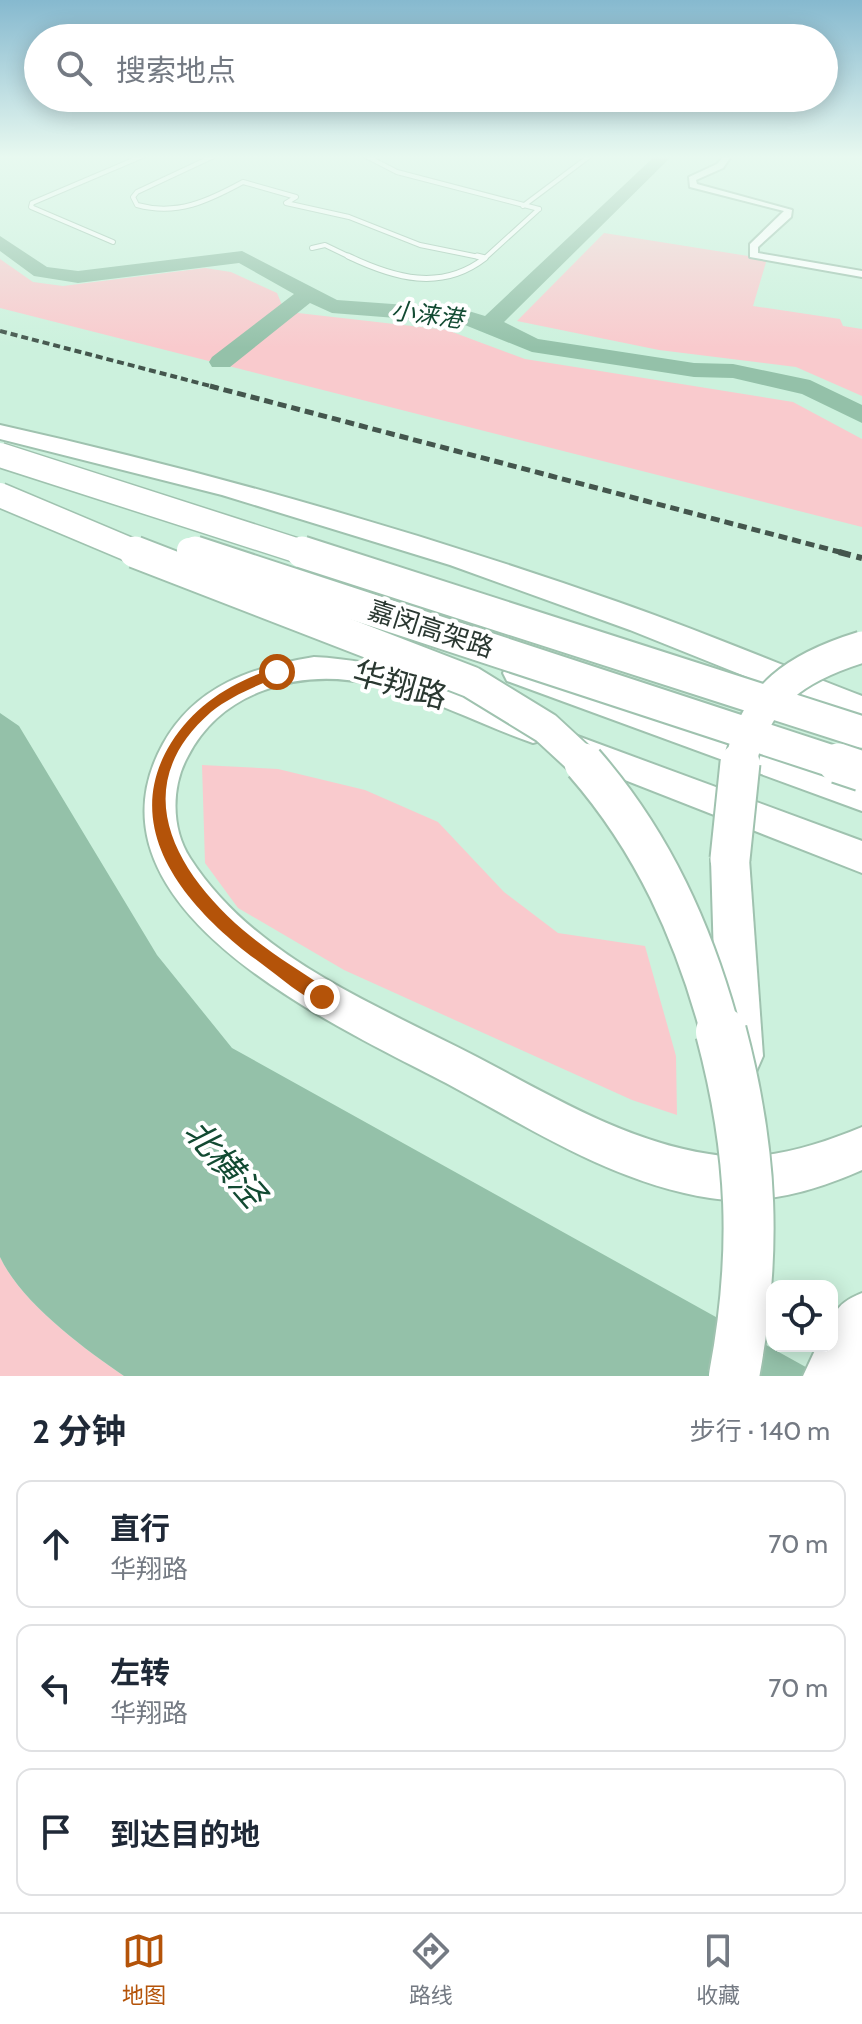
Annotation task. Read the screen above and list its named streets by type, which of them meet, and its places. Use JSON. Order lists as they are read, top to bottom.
{
  "streets": {
    "highway": ["嘉闵高架路"],
    "main road": ["华翔路"]
  },
  "water": ["小涞港", "北横泾"],
  "page": {
    "search": "搜索地点",
    "heading": ["2 分钟", "步行 · 140 m"],
    "list": [
      ["直行", "华翔路", "70 m"],
      ["左转", "华翔路", "70 m"],
      "到达目的地"
    ],
    "nav": ["地图", "路线", "收藏"]
  }
}
